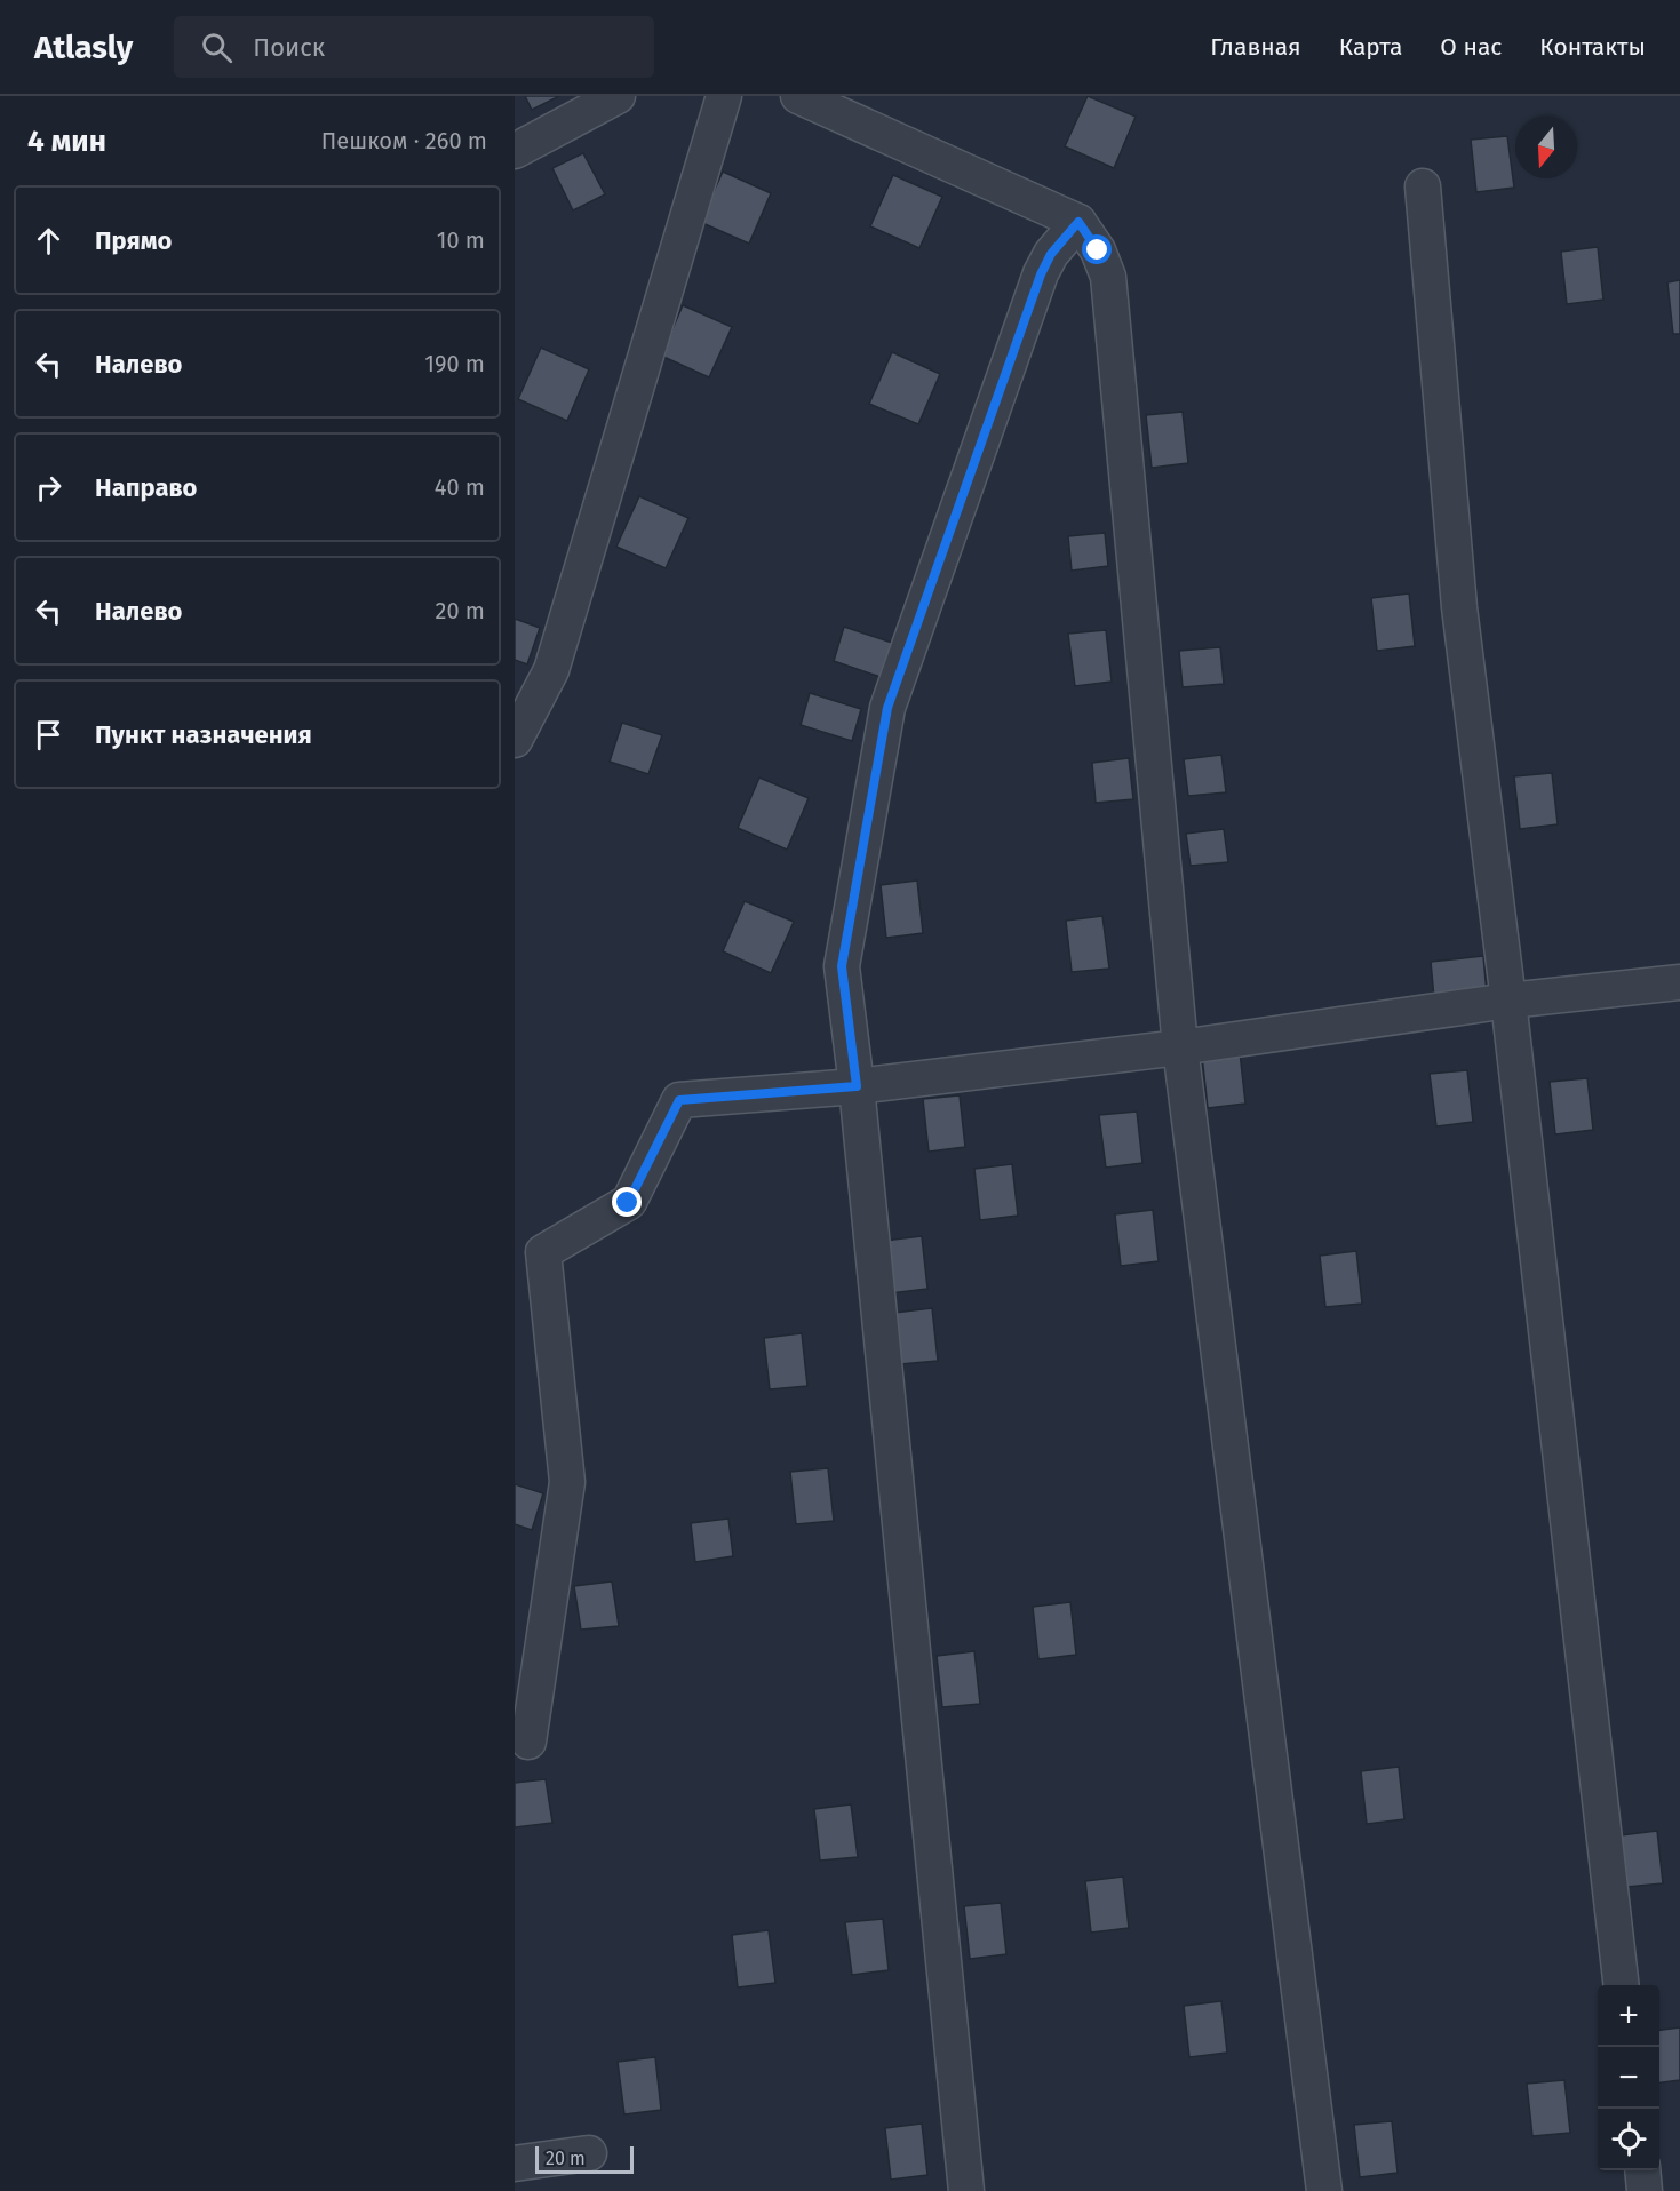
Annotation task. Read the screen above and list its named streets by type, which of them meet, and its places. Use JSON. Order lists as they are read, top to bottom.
{
  "scale_bar": "20 m",
  "north": "bottom",
  "page": {
    "header": "Atlasly",
    "search": "Поиск",
    "nav": [
      "Главная",
      "Карта",
      "О нас",
      "Контакты"
    ],
    "heading": ["4 мин", "Пешком · 260 m"],
    "list": [
      ["Прямо", "10 m"],
      ["Налево", "190 m"],
      ["Направо", "40 m"],
      ["Налево", "20 m"],
      "Пункт назначения"
    ],
    "map_buttons": ["+", "−"],
    "scale": "20 m"
  }
}
